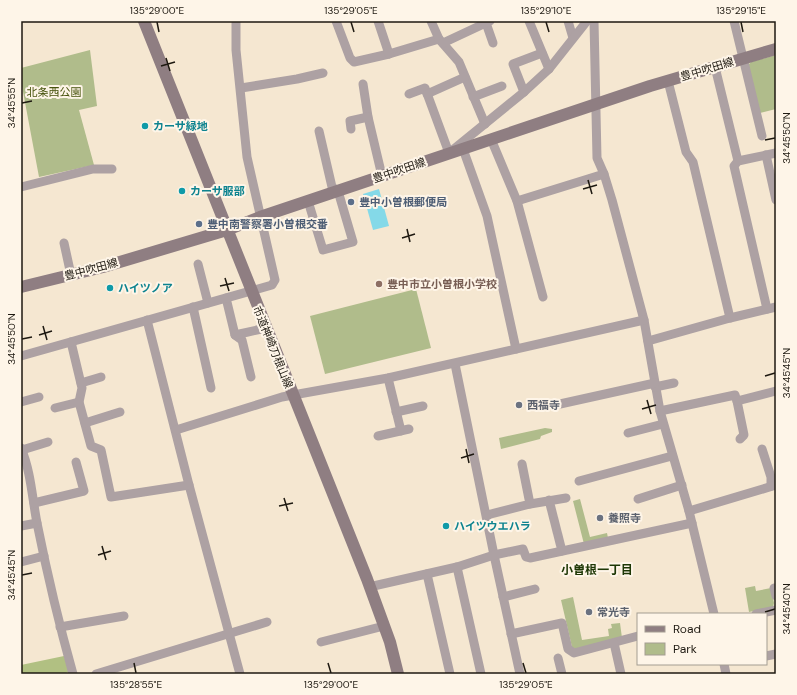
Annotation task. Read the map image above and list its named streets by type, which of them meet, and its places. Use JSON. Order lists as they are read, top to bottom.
{
  "streets": {
    "main road": ["豊中吹田線", "市道神崎刀根山線"]
  },
  "crossings": [
    ["豊中吹田線", "市道神崎刀根山線"]
  ],
  "districts": ["小曽根一丁目"],
  "parks": ["北条西公園"],
  "places": [
    "カーサ緑地",
    "カーサ服部",
    "豊中小曽根郵便局",
    "豊中南警察署小曽根交番",
    "豊中市立小曽根小学校",
    "ハイツノア",
    "西福寺",
    "養照寺",
    "ハイツウエハラ",
    "常光寺"
  ],
  "legend": ["Road", "Park"],
  "coordinates": [
    "135°29'00\"E",
    "135°29'05\"E",
    "135°29'10\"E",
    "135°29'15\"E",
    "34°45'55\"N",
    "34°45'50\"N",
    "34°45'45\"N",
    "34°45'40\"N",
    "135°28'55\"E"
  ]
}
